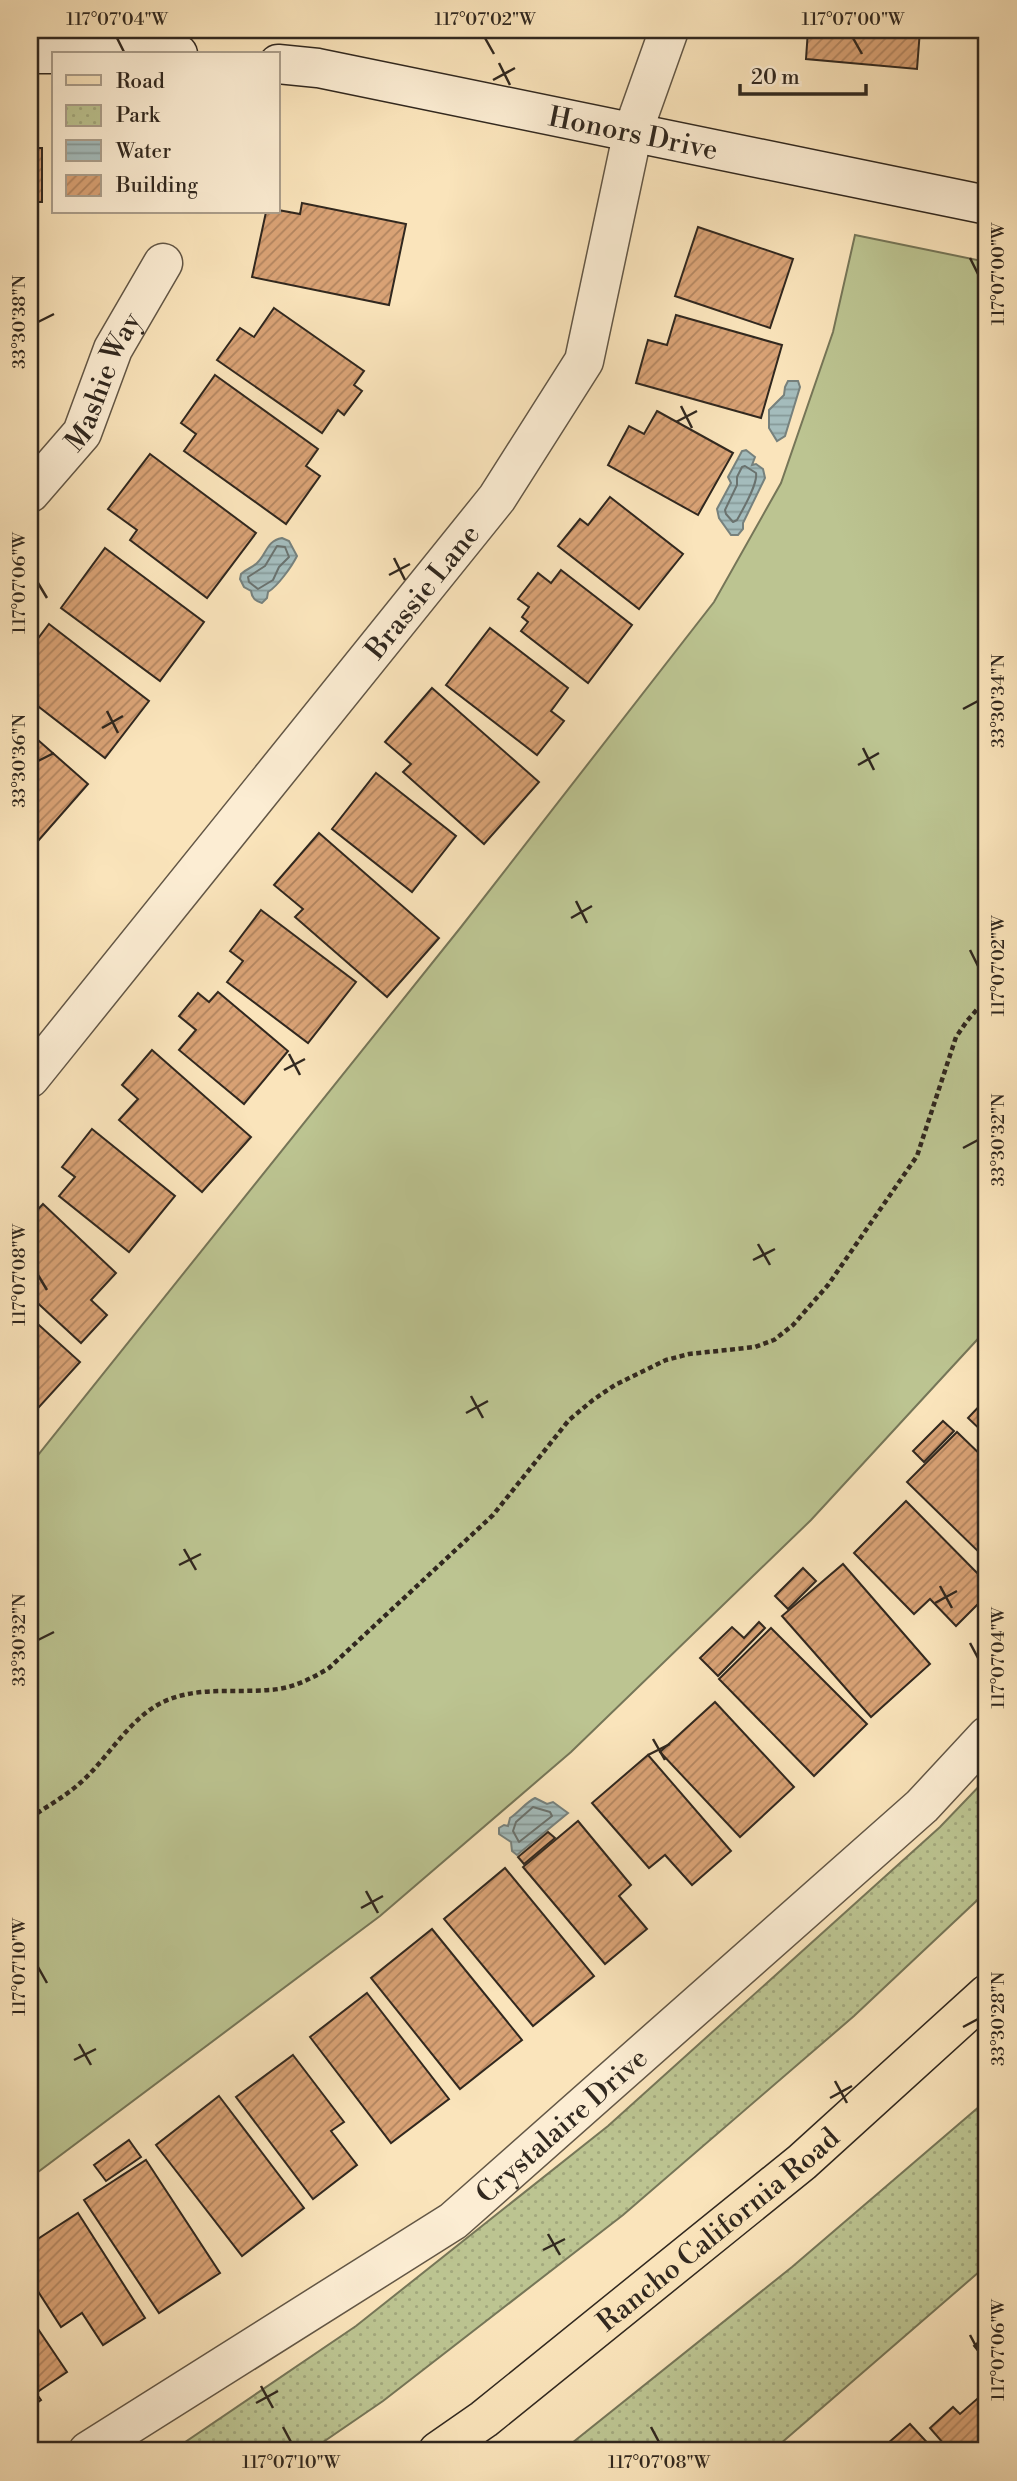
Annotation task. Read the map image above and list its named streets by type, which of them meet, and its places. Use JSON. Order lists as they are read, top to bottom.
{
  "streets": {
    "main road": ["Rancho California Road"],
    "street": [
      "Honors Drive",
      "Mashie Way",
      "Brassie Lane",
      "Crystalaire Drive"
    ]
  },
  "crossings": [
    ["Honors Drive", "Brassie Lane"]
  ],
  "legend": [
    "Road",
    "Park",
    "Water",
    "Building"
  ],
  "scale_bar": "20 m",
  "coordinates": [
    "117°07'04\"W",
    "117°07'02\"W",
    "117°07'00\"W",
    "33°30'38\"N",
    "117°07'06\"W",
    "33°30'34\"N",
    "33°30'36\"N",
    "33°30'32\"N",
    "117°07'08\"W",
    "117°07'10\"W",
    "33°30'28\"N"
  ]
}
